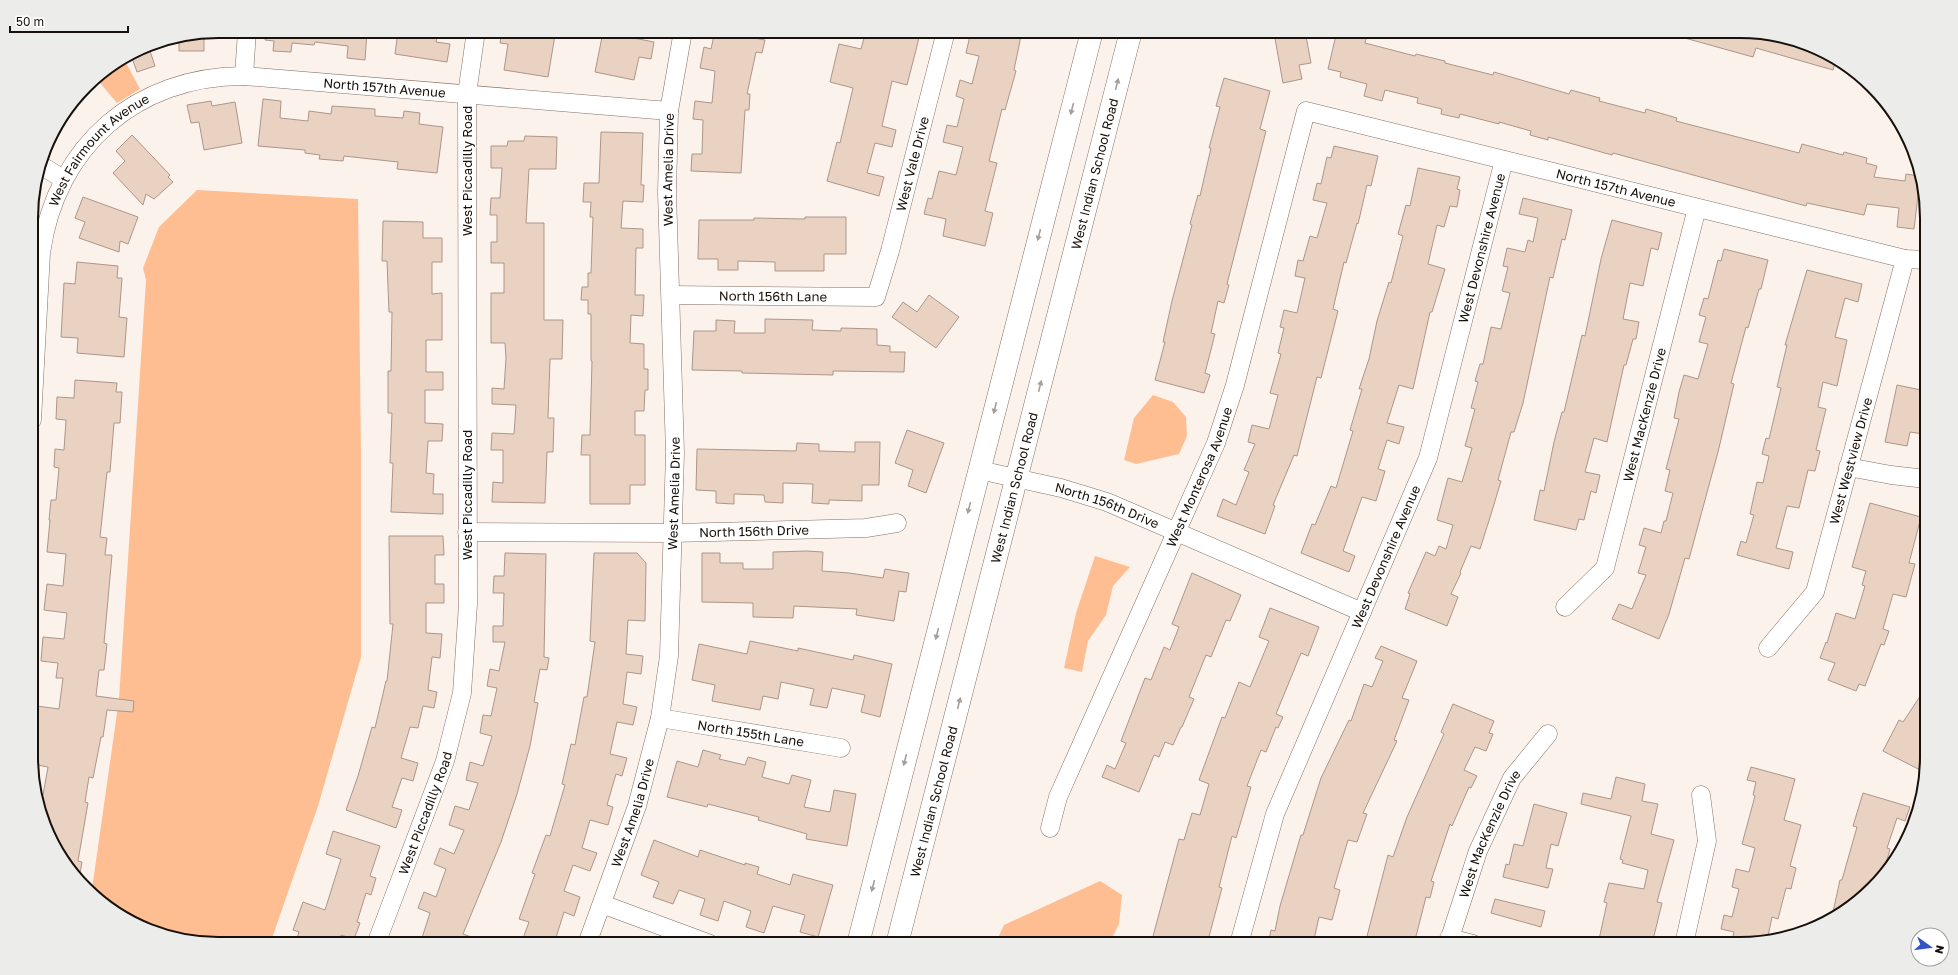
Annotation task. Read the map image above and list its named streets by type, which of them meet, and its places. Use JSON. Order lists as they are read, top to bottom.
{
  "streets": {
    "main road": ["West Indian School Road"],
    "street": [
      "North 157th Avenue",
      "West Fairmount Avenue",
      "West Vale Drive",
      "West Amelia Drive",
      "West Piccadilly Road",
      "West Devonshire Avenue",
      "North 156th Lane",
      "West MacKenzie Drive",
      "West Westview Drive",
      "West Monterosa Avenue",
      "North 156th Drive",
      "North 155th Lane"
    ]
  },
  "crossings": [
    ["North 157th Avenue", "West Fairmount Avenue"],
    ["North 157th Avenue", "West Amelia Drive"],
    ["North 157th Avenue", "West Piccadilly Road"],
    ["North 157th Avenue", "West Devonshire Avenue"],
    ["North 157th Avenue", "West MacKenzie Drive"],
    ["North 157th Avenue", "West Westview Drive"],
    ["North 157th Avenue", "West Monterosa Avenue"],
    ["West Vale Drive", "North 156th Lane"],
    ["West Amelia Drive", "North 156th Lane"],
    ["West Amelia Drive", "North 156th Drive"],
    ["West Amelia Drive", "North 155th Lane"],
    ["West Piccadilly Road", "North 156th Drive"],
    ["West Indian School Road", "North 156th Drive"],
    ["West Devonshire Avenue", "North 156th Drive"],
    ["West Monterosa Avenue", "North 156th Drive"]
  ],
  "scale_bar": "50 m",
  "north": "right"
}
